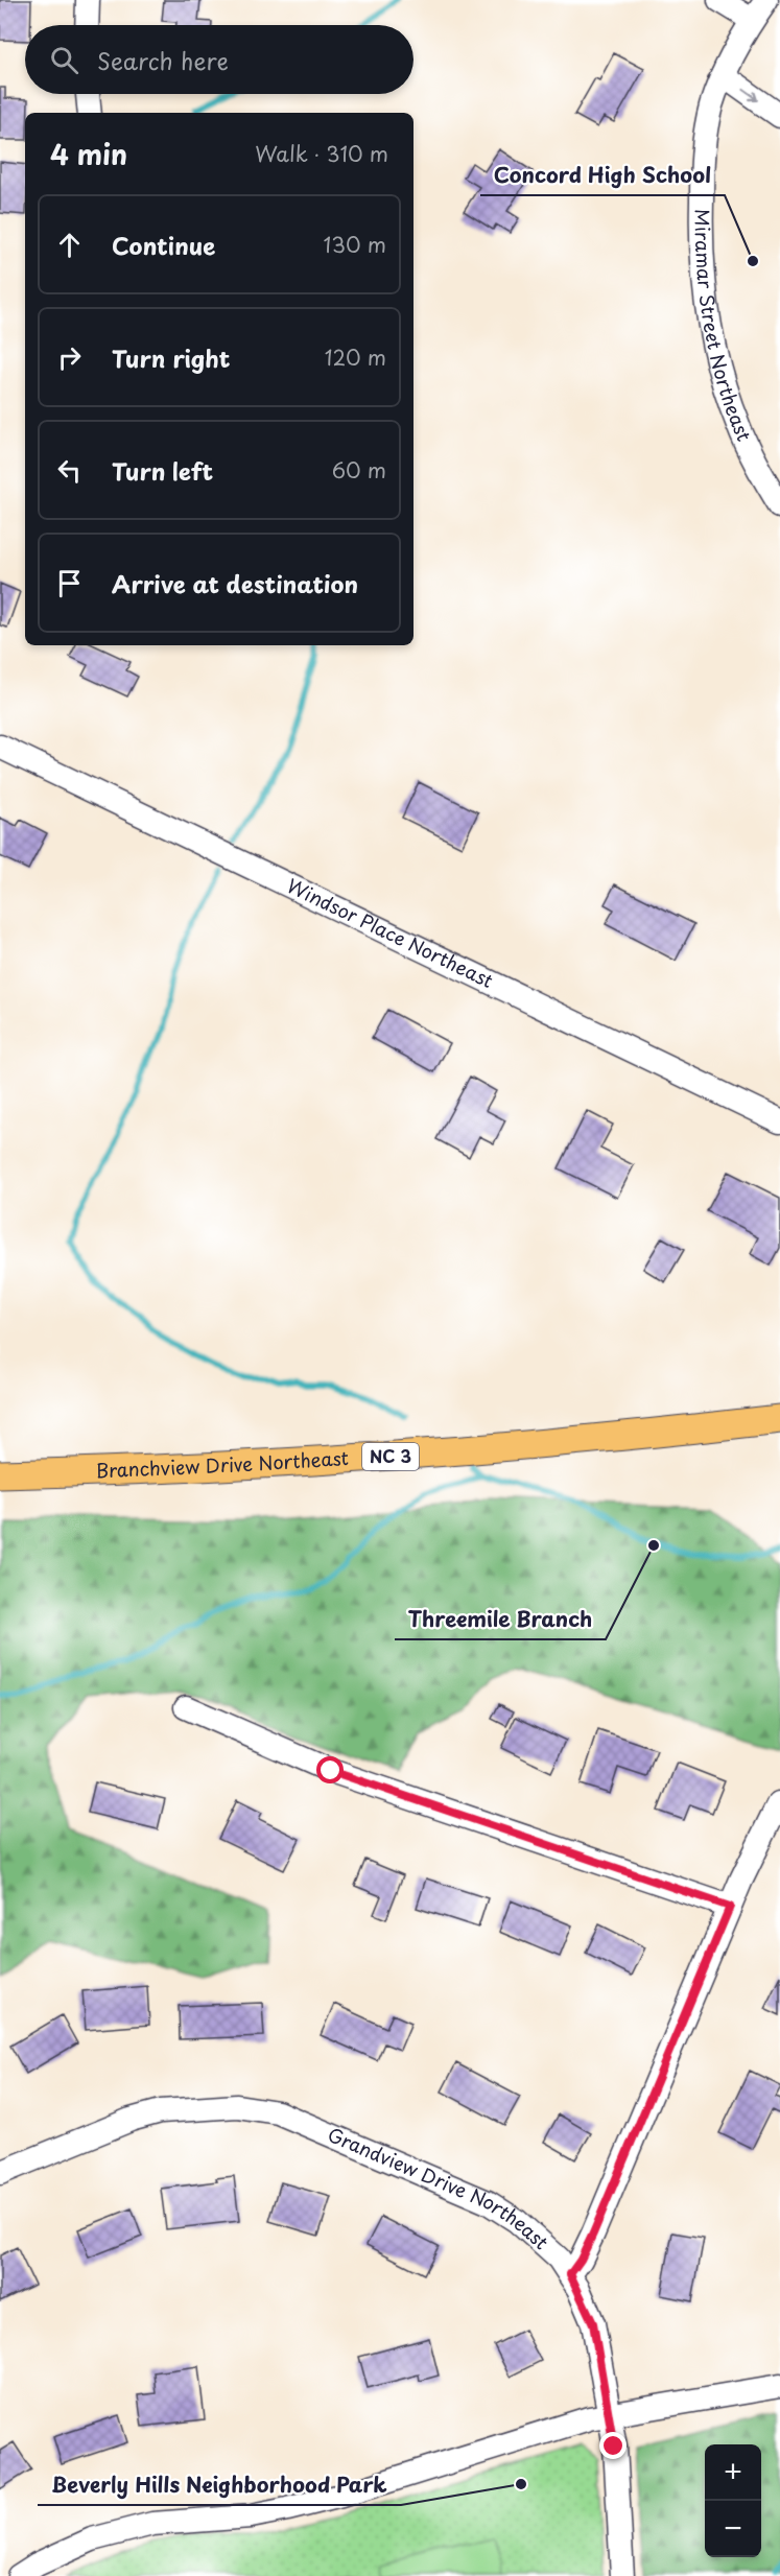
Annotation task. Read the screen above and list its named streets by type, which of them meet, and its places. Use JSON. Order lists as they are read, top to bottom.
{
  "streets": {
    "main road": ["NC 3", "Branchview Drive Northeast"],
    "street": ["Miramar Street Northeast", "Windsor Place Northeast", "Grandview Drive Northeast"]
  },
  "places": ["Concord High School", "Threemile Branch", "Beverly Hills Neighborhood Park"],
  "page": {
    "search": "Search here",
    "heading": ["4 min", "Walk · 310 m"],
    "list": [
      ["Continue", "130 m"],
      ["Turn right", "120 m"],
      ["Turn left", "60 m"],
      "Arrive at destination"
    ],
    "map_buttons": ["+", "−"]
  }
}
